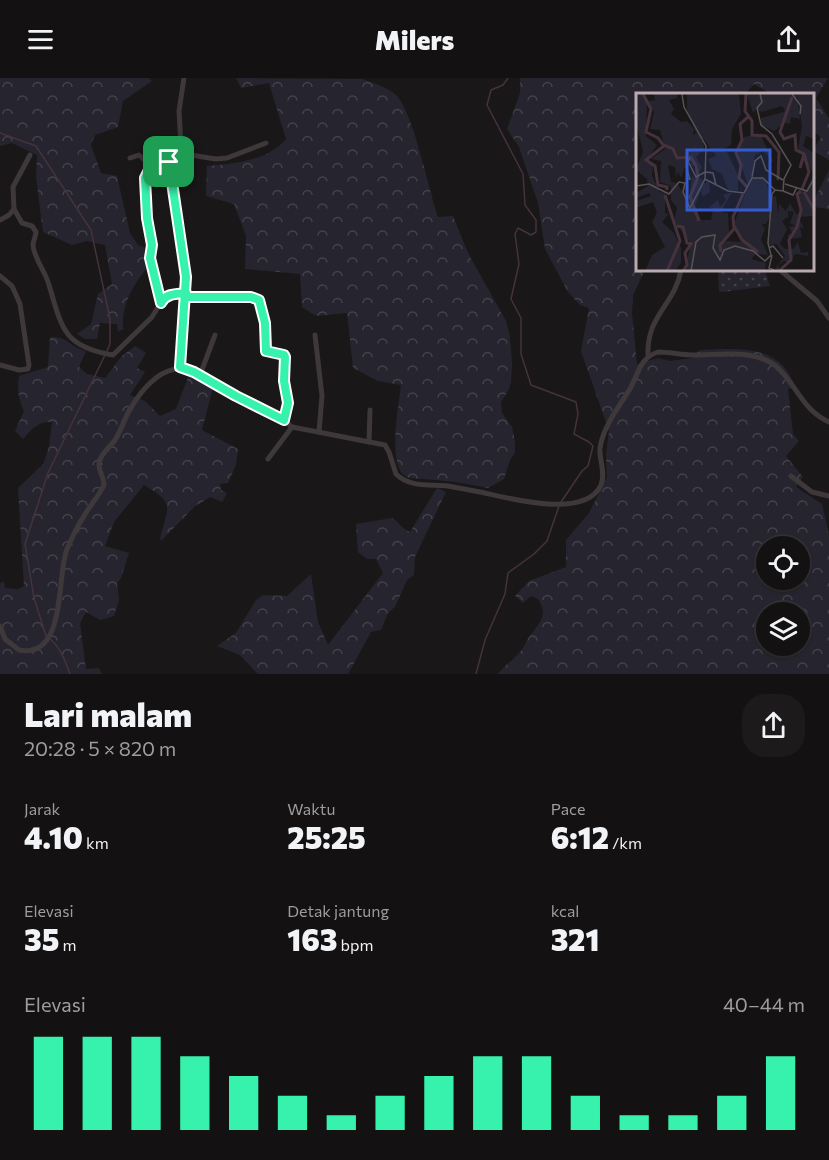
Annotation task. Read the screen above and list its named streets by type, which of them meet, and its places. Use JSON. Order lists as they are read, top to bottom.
{
  "page": {
    "header": "Milers",
    "heading": ["Lari malam", "20:28 · 5 × 820 m"],
    "stats": [
      ["Jarak", "4.10 km"],
      ["Waktu", "25:25"],
      ["Pace", "6:12 /km"],
      ["Elevasi", "35 m"],
      ["Detak jantung", "163 bpm"],
      ["kcal", "321"]
    ],
    "chart": ["Elevasi", "40–44 m"]
  }
}
